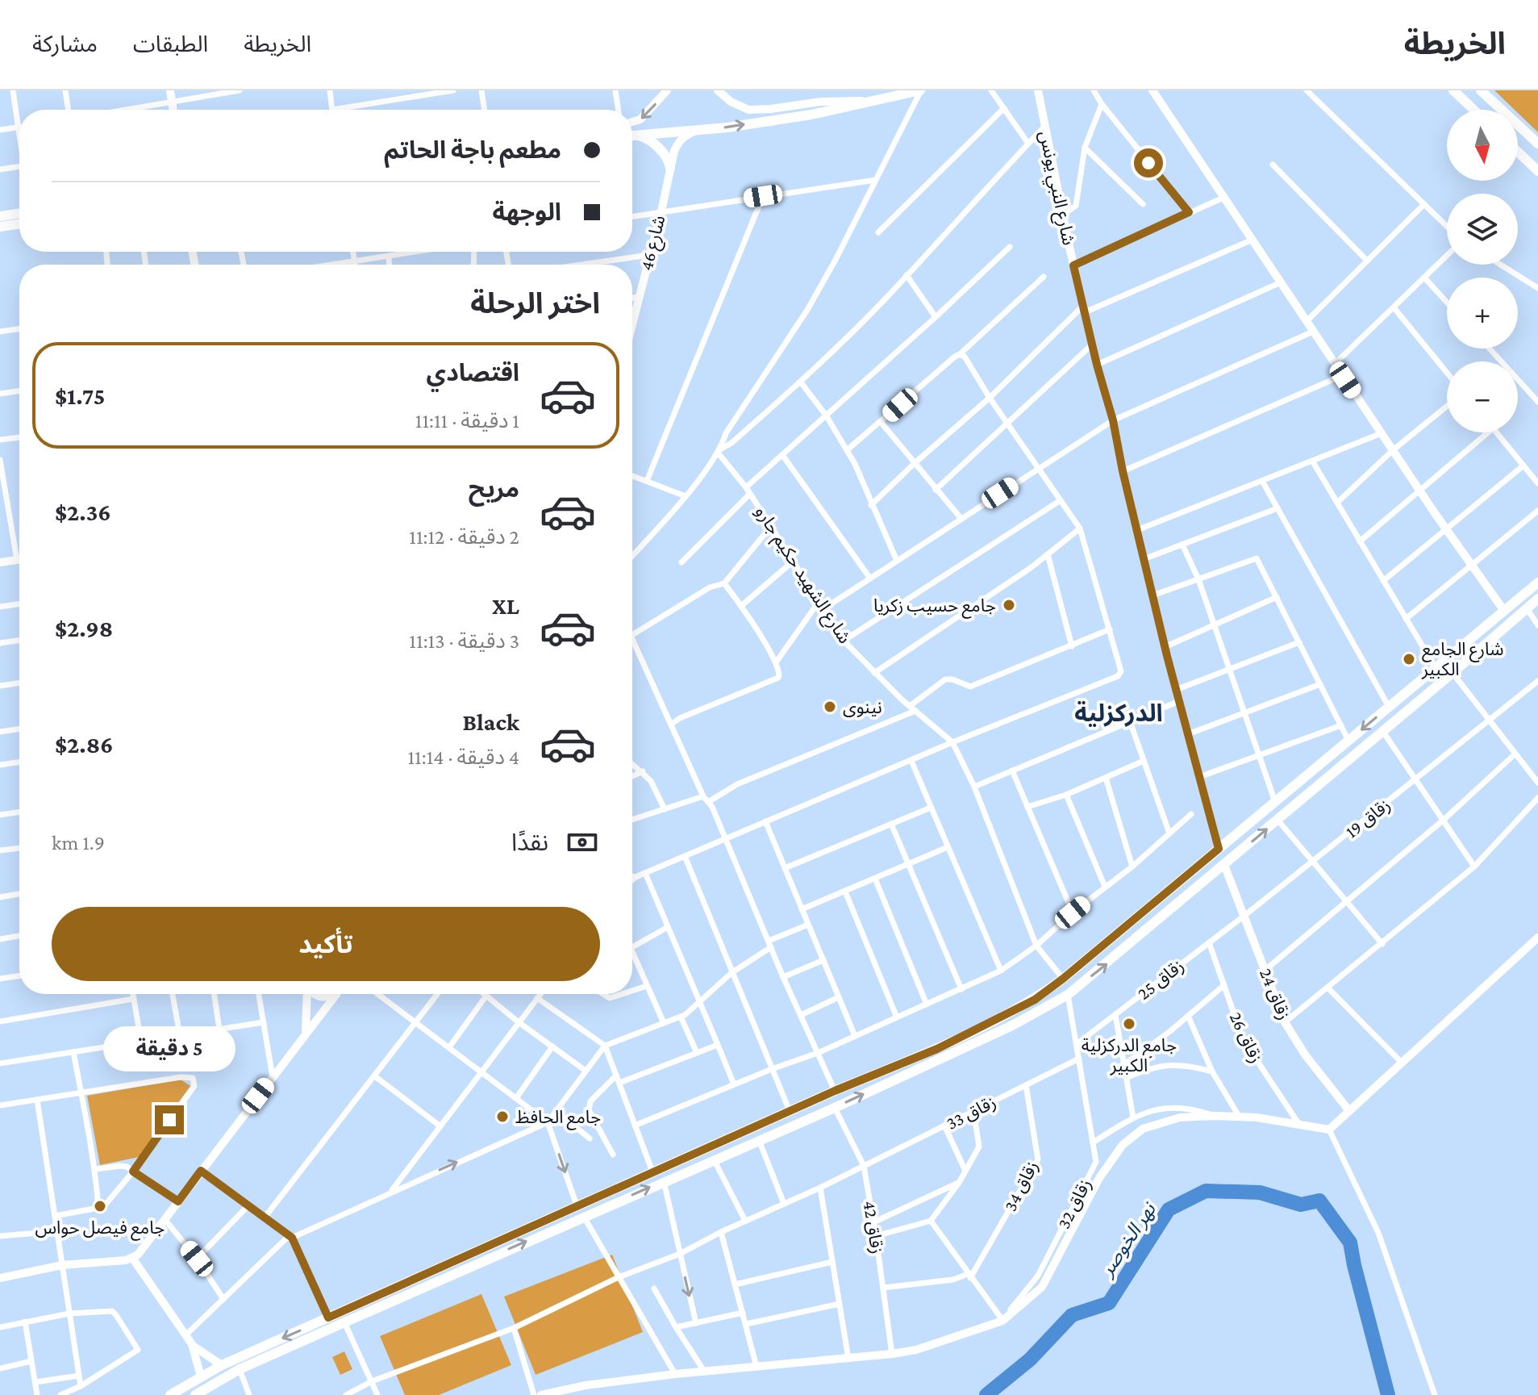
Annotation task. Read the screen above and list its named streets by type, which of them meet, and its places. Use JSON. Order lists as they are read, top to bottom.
{
  "streets": {
    "street": [
      "شارع النبي يونس",
      "شارع 46",
      "شارع الشهيد حكيم جارو",
      "زقاق 19",
      "زقاق 25",
      "زقاق 24",
      "زقاق 26",
      "زقاق 33",
      "زقاق 34",
      "زقاق 32",
      "زقاق 42"
    ]
  },
  "crossings": [
    ["زقاق 19", "زقاق 25"],
    ["زقاق 19", "زقاق 24"],
    ["زقاق 25", "زقاق 24"],
    ["زقاق 25", "زقاق 26"],
    ["زقاق 25", "زقاق 32"],
    ["زقاق 33", "زقاق 34"],
    ["زقاق 33", "زقاق 32"],
    ["زقاق 33", "زقاق 42"]
  ],
  "districts": ["الدركزلية"],
  "water": ["نهر الخوصر"],
  "places": [
    "جامع حسيب زكريا",
    "شارع الجامع الكبير",
    "نينوى",
    "جامع الدركزلية الكبير",
    "جامع الحافظ",
    "جامع فيصل حواس"
  ],
  "north": "bottom",
  "page": {
    "header": "الخريطة",
    "nav": ["الخريطة", "الطبقات", "مشاركة"],
    "map_buttons": ["+", "−"],
    "banner": ["مطعم باجة الحاتم", "الوجهة"],
    "heading": "اختر الرحلة",
    "list": [
      {
        "name": "اقتصادي",
        "note": "1 دقيقة · 11:11",
        "value": "$1.75"
      },
      {
        "name": "مريح",
        "note": "2 دقيقة · 11:12",
        "value": "$2.36"
      },
      {
        "name": "XL",
        "note": "3 دقيقة · 11:13",
        "value": "$2.98"
      },
      {
        "name": "Black",
        "note": "4 دقيقة · 11:14",
        "value": "$2.86"
      }
    ],
    "pay": ["نقدًا", "1.9 km"],
    "buttons": "تأكيد",
    "bubble": "5 دقيقة"
  }
}
